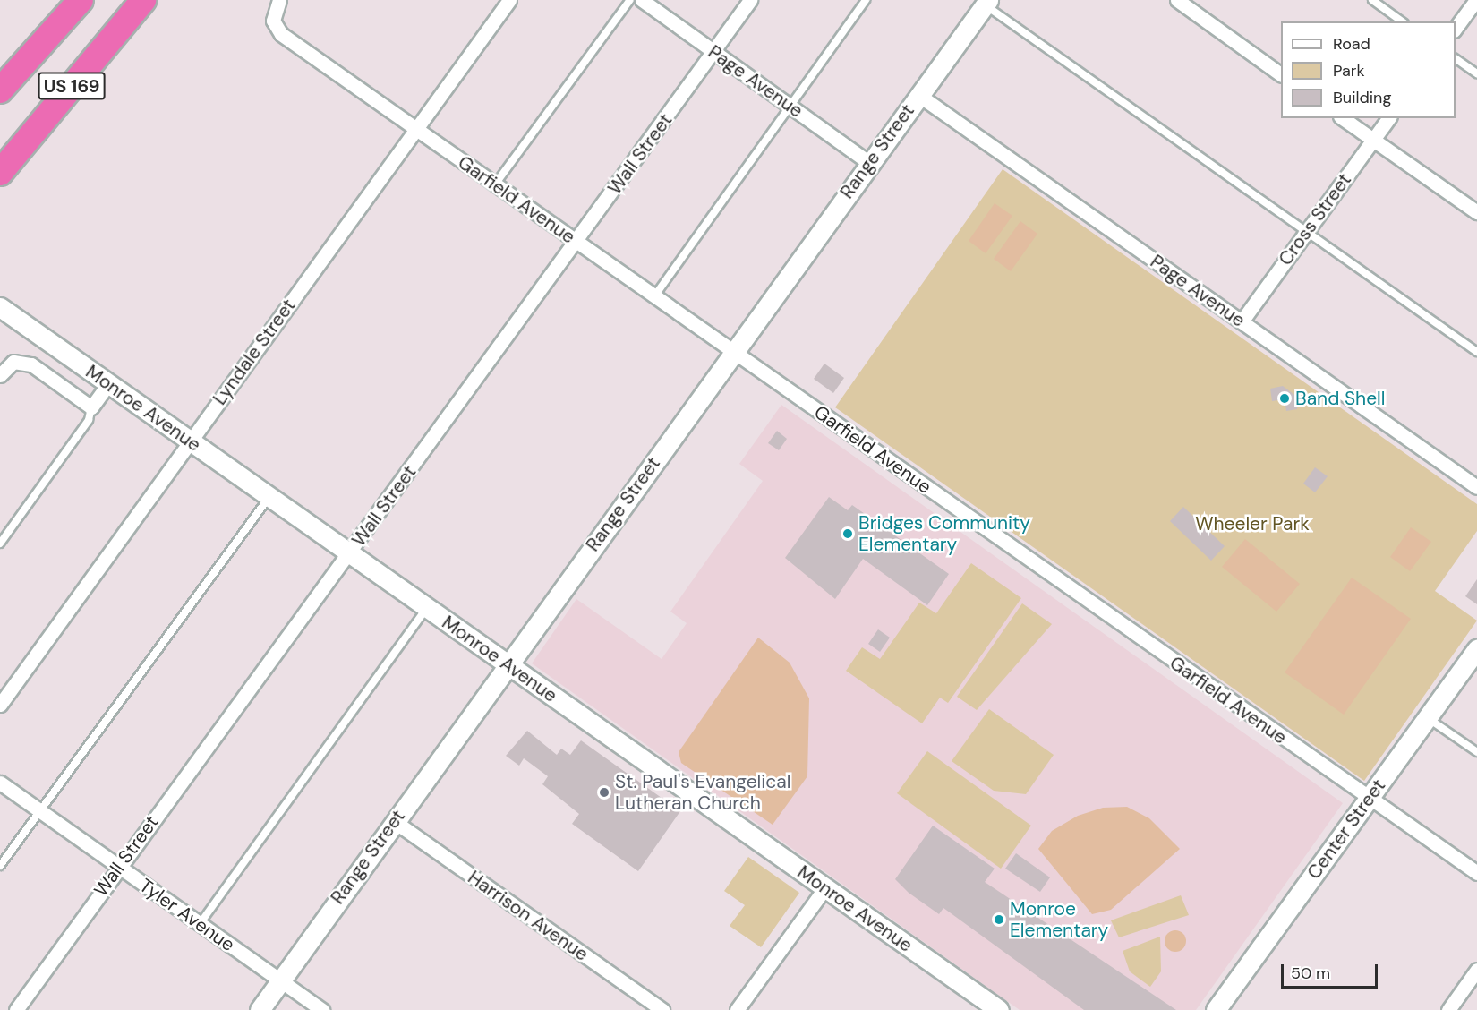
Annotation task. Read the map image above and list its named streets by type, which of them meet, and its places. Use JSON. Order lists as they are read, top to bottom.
{
  "streets": {
    "highway": ["US 169"],
    "street": [
      "Page Avenue",
      "Range Street",
      "Wall Street",
      "Garfield Avenue",
      "Cross Street",
      "Lyndale Street",
      "Monroe Avenue",
      "Center Street",
      "Tyler Avenue",
      "Harrison Avenue"
    ]
  },
  "crossings": [
    ["Page Avenue", "Range Street"],
    ["Page Avenue", "Wall Street"],
    ["Page Avenue", "Cross Street"],
    ["Range Street", "Garfield Avenue"],
    ["Range Street", "Monroe Avenue"],
    ["Range Street", "Tyler Avenue"],
    ["Range Street", "Harrison Avenue"],
    ["Wall Street", "Garfield Avenue"],
    ["Wall Street", "Monroe Avenue"],
    ["Wall Street", "Tyler Avenue"],
    ["Garfield Avenue", "Lyndale Street"],
    ["Garfield Avenue", "Center Street"],
    ["Lyndale Street", "Monroe Avenue"]
  ],
  "parks": ["Wheeler Park"],
  "places": [
    "Band Shell",
    "Bridges Community Elementary",
    "St. Paul's Evangelical Lutheran Church",
    "Monroe Elementary"
  ],
  "legend": ["Road", "Park", "Building"],
  "scale_bar": "50 m"
}
